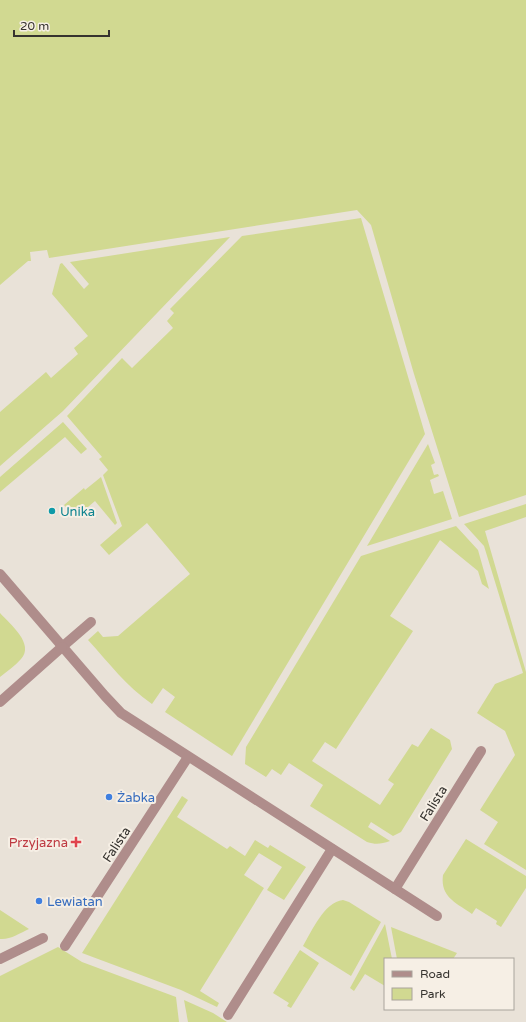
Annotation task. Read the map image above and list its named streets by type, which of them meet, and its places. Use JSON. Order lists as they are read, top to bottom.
{
  "streets": {
    "street": ["Falista"]
  },
  "places": {
    "other": ["Unika", "Żabka", "Lewiatan"],
    "health": ["Przyjazna"]
  },
  "legend": ["Road", "Park"],
  "scale_bar": "20 m"
}
